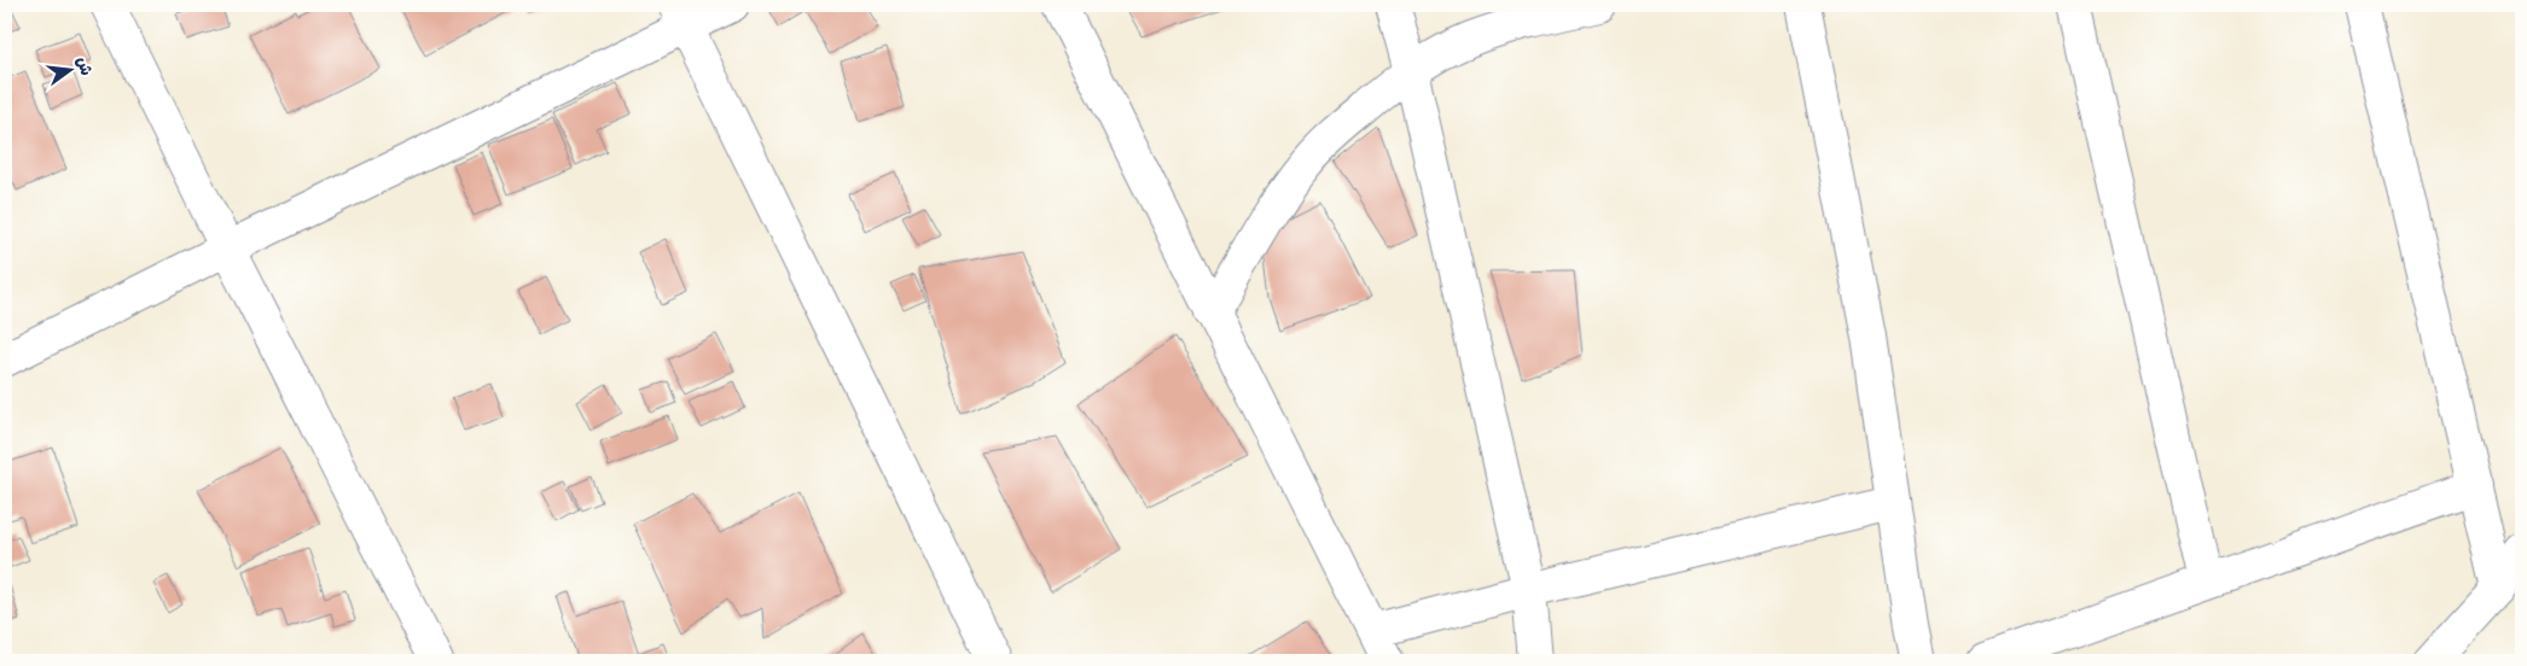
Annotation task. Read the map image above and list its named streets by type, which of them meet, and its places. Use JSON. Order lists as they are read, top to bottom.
{
  "north": "right"
}
